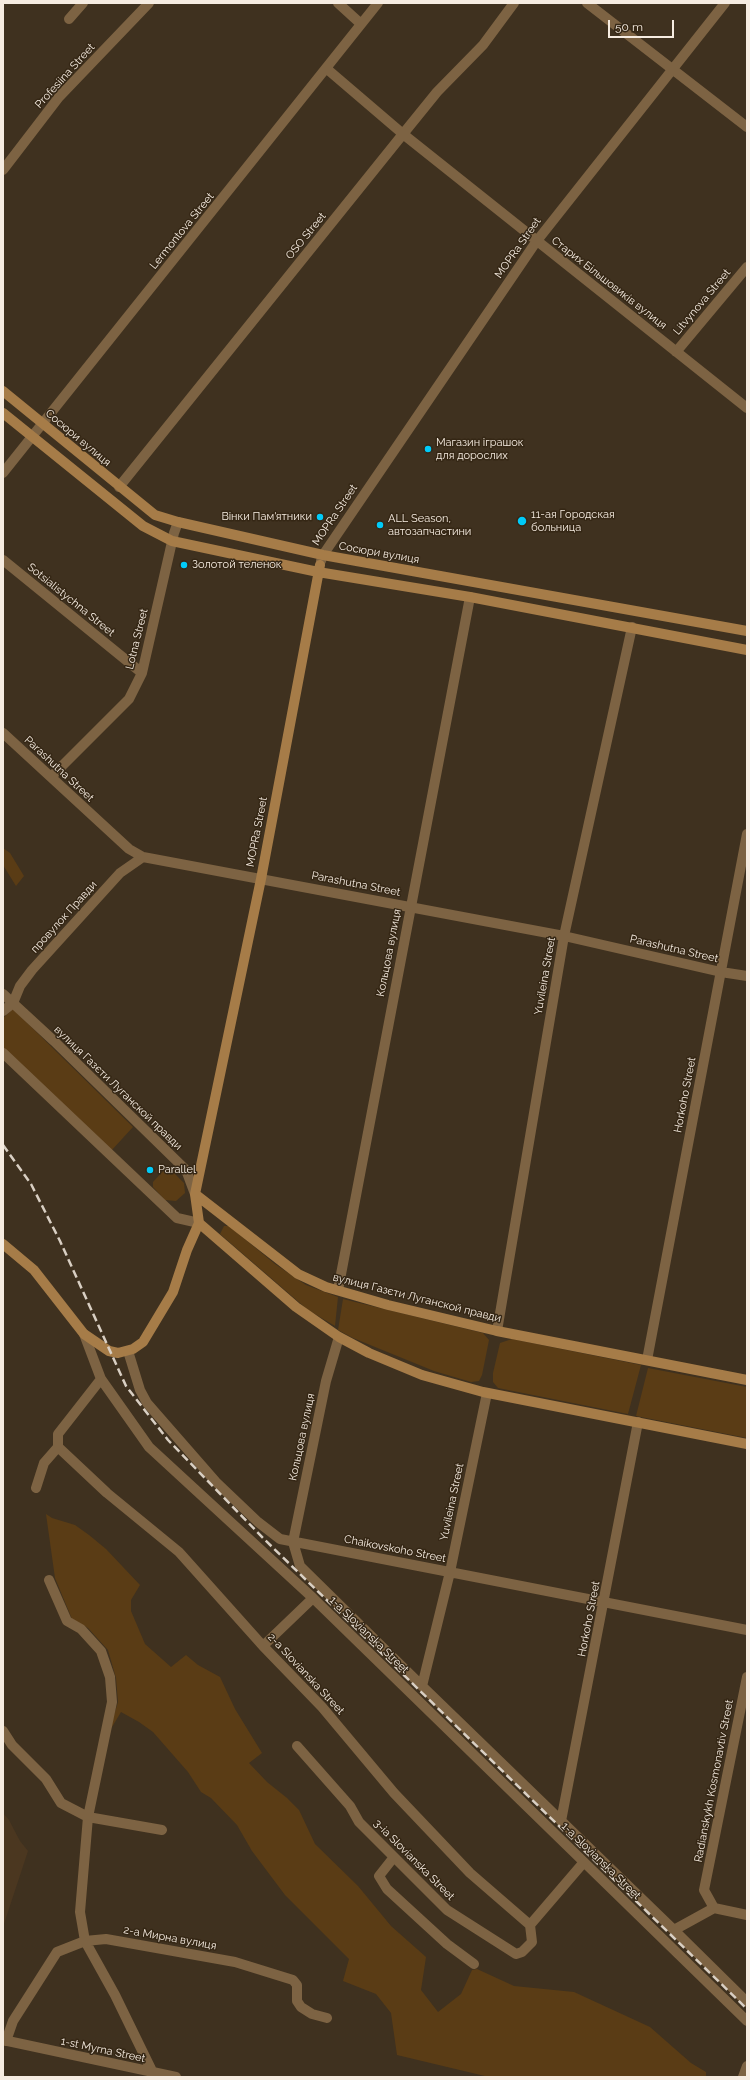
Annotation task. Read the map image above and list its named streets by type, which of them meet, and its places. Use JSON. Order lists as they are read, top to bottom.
{
  "streets": {
    "street": [
      "Profesiina Street",
      "Lermontova Street",
      "OSO Street",
      "MOPRa Street",
      "Старих Більшовиків вулиця",
      "Litvynova Street",
      "Сосюри вулиця",
      "Sotsialistychna Street",
      "Lotna Street",
      "Parashutna Street",
      "провулок Правди",
      "Кольцова вулиця",
      "Yuvileina Street",
      "вулиця Газєти Луганской правди",
      "Horkoho Street",
      "Chaikovskoho Street",
      "1-a Slovianska Street",
      "2-a Slovianska Street",
      "Radianskykh Kosmonavtiv Street",
      "3-ia Slovianska Street",
      "2-а Мирна вулиця",
      "1-st Myrna Street"
    ]
  },
  "crossings": [
    ["Lermontova Street", "Старих Більшовиків вулиця"],
    ["Lermontova Street", "Сосюри вулиця"],
    ["OSO Street", "Старих Більшовиків вулиця"],
    ["OSO Street", "Сосюри вулиця"],
    ["MOPRa Street", "Старих Більшовиків вулиця"],
    ["MOPRa Street", "Сосюри вулиця"],
    ["MOPRa Street", "Parashutna Street"],
    ["MOPRa Street", "вулиця Газєти Луганской правди"],
    ["Старих Більшовиків вулиця", "Litvynova Street"],
    ["Сосюри вулиця", "Lotna Street"],
    ["Sotsialistychna Street", "Lotna Street"],
    ["Lotna Street", "Parashutna Street"],
    ["Parashutna Street", "провулок Правди"],
    ["Parashutna Street", "Кольцова вулиця"],
    ["Parashutna Street", "Yuvileina Street"],
    ["Parashutna Street", "Horkoho Street"],
    ["провулок Правди", "вулиця Газєти Луганской правди"],
    ["Кольцова вулиця", "вулиця Газєти Луганской правди"],
    ["Кольцова вулиця", "Chaikovskoho Street"],
    ["Yuvileina Street", "вулиця Газєти Луганской правди"],
    ["Yuvileina Street", "Chaikovskoho Street"],
    ["вулиця Газєти Луганской правди", "Horkoho Street"],
    ["Horkoho Street", "Chaikovskoho Street"],
    ["2-a Slovianska Street", "3-ia Slovianska Street"],
    ["2-а Мирна вулиця", "1-st Myrna Street"]
  ],
  "places": [
    "Магазин іграшок для дорослих",
    "Вінки Пам'ятники",
    "11-ая Городская больница",
    "ALL Season, автозапчастини",
    "Золотой теленок",
    "Parallel"
  ],
  "scale_bar": "50 m"
}
